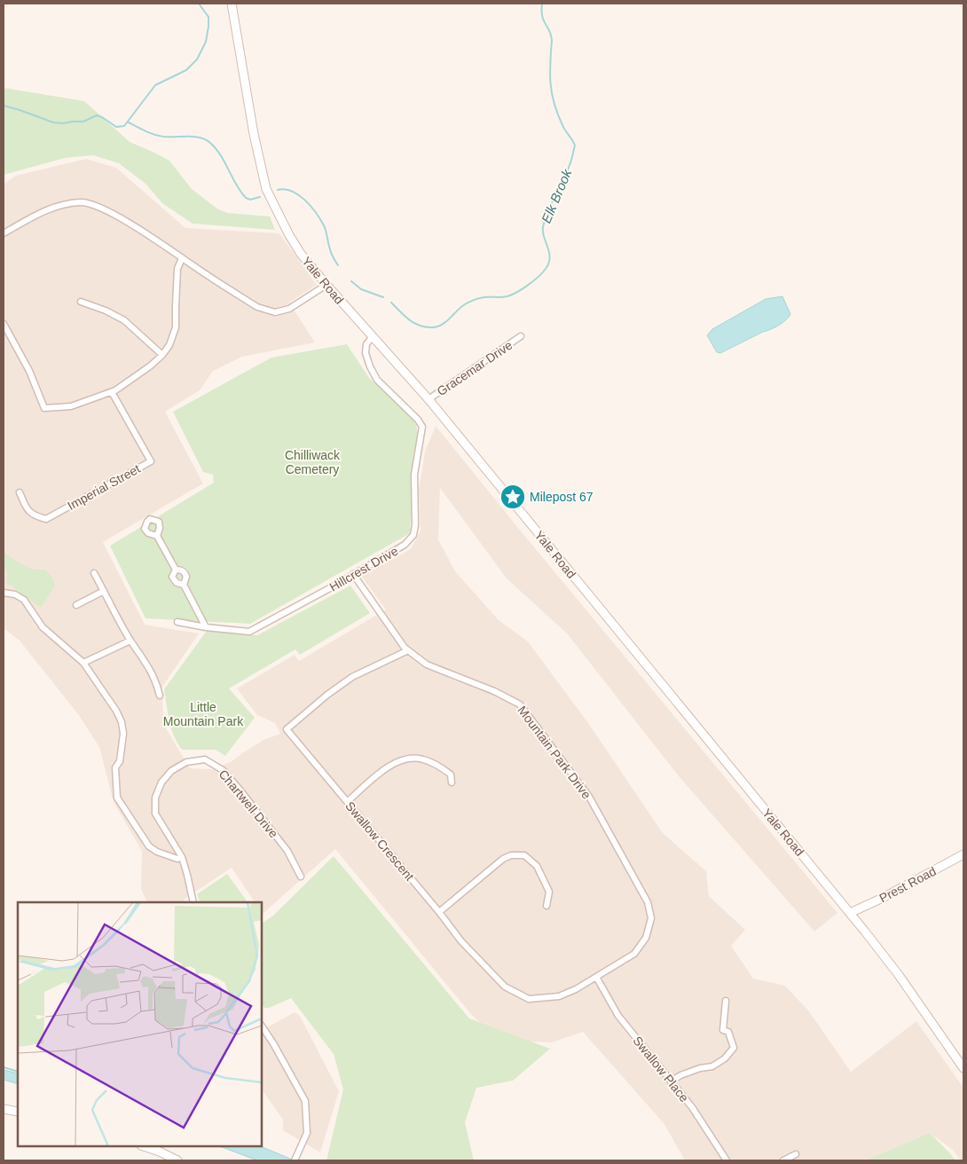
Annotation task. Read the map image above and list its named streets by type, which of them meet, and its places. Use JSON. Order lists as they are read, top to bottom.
{
  "streets": {
    "main road": ["Yale Road", "Prest Road"],
    "street": [
      "Gracemar Drive",
      "Imperial Street",
      "Hillcrest Drive",
      "Mountain Park Drive",
      "Chartwell Drive",
      "Swallow Crescent",
      "Swallow Place"
    ]
  },
  "crossings": [
    ["Yale Road", "Gracemar Drive"],
    ["Yale Road", "Hillcrest Drive"],
    ["Yale Road", "Prest Road"],
    ["Hillcrest Drive", "Mountain Park Drive"],
    ["Mountain Park Drive", "Swallow Crescent"],
    ["Mountain Park Drive", "Swallow Place"],
    ["Swallow Crescent", "Swallow Place"]
  ],
  "water": ["Elk Brook"],
  "parks": ["Chilliwack Cemetery", "Little Mountain Park"],
  "places": {
    "place": ["Milepost 67"]
  }
}
